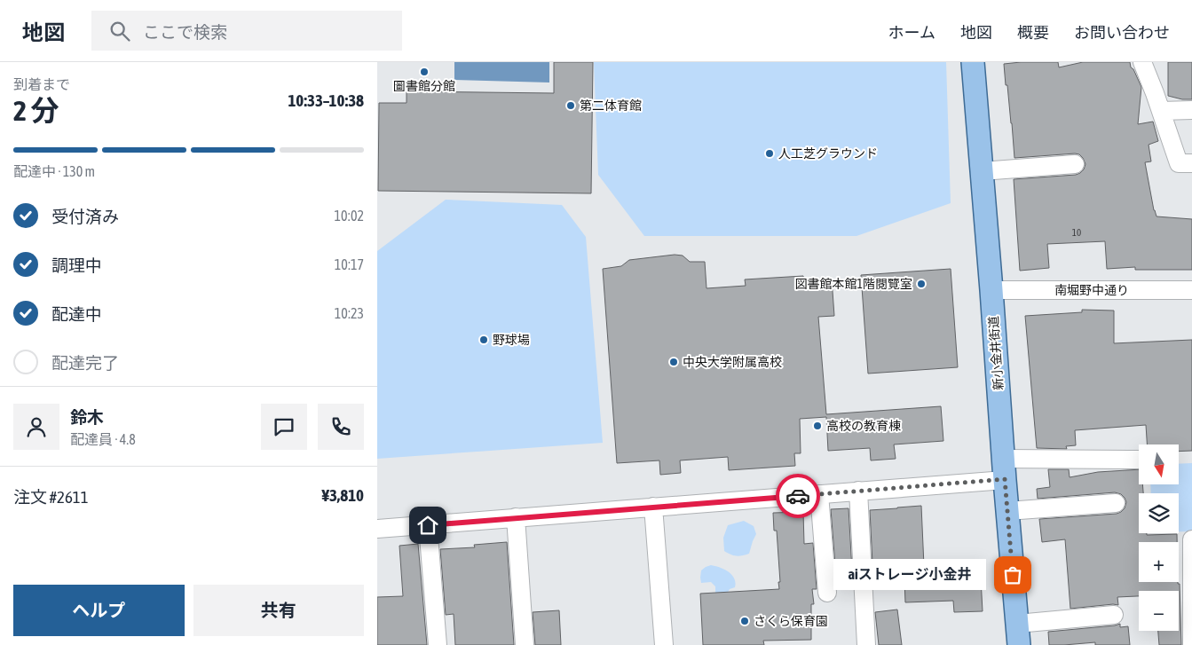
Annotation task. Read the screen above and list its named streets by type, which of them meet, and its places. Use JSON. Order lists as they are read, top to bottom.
{
  "streets": {
    "main road": ["新小金井街道"],
    "street": ["南堀野中通り"]
  },
  "crossings": [
    ["南堀野中通り", "新小金井街道"]
  ],
  "places": [
    "圖書館分館",
    "第二体育館",
    "人工芝グラウンド",
    "図書館本館1階閱覽室",
    "野球場",
    "中央大学附属高校",
    "高校の教育棟",
    "aiストレージ小金井",
    "さくら保育園"
  ],
  "house_numbers": ["10"],
  "north": "bottom",
  "page": {
    "header": "地図",
    "search": "ここで検索",
    "nav": [
      "ホーム",
      "地図",
      "概要",
      "お問い合わせ"
    ],
    "heading": ["2 分", "到着まで", "10:33–10:38"],
    "panel": [
      "鈴木",
      "配達員 · 4.8",
      "注文 #2611",
      "¥3,810"
    ],
    "bar": "配達中 · 130 m",
    "list": [
      ["受付済み", "10:02"],
      ["調理中", "10:17"],
      ["配達中", "10:23"],
      "配達完了"
    ],
    "map_buttons": ["+", "−"],
    "bubble": "aiストレージ小金井",
    "buttons": ["ヘルプ", "共有"]
  }
}
